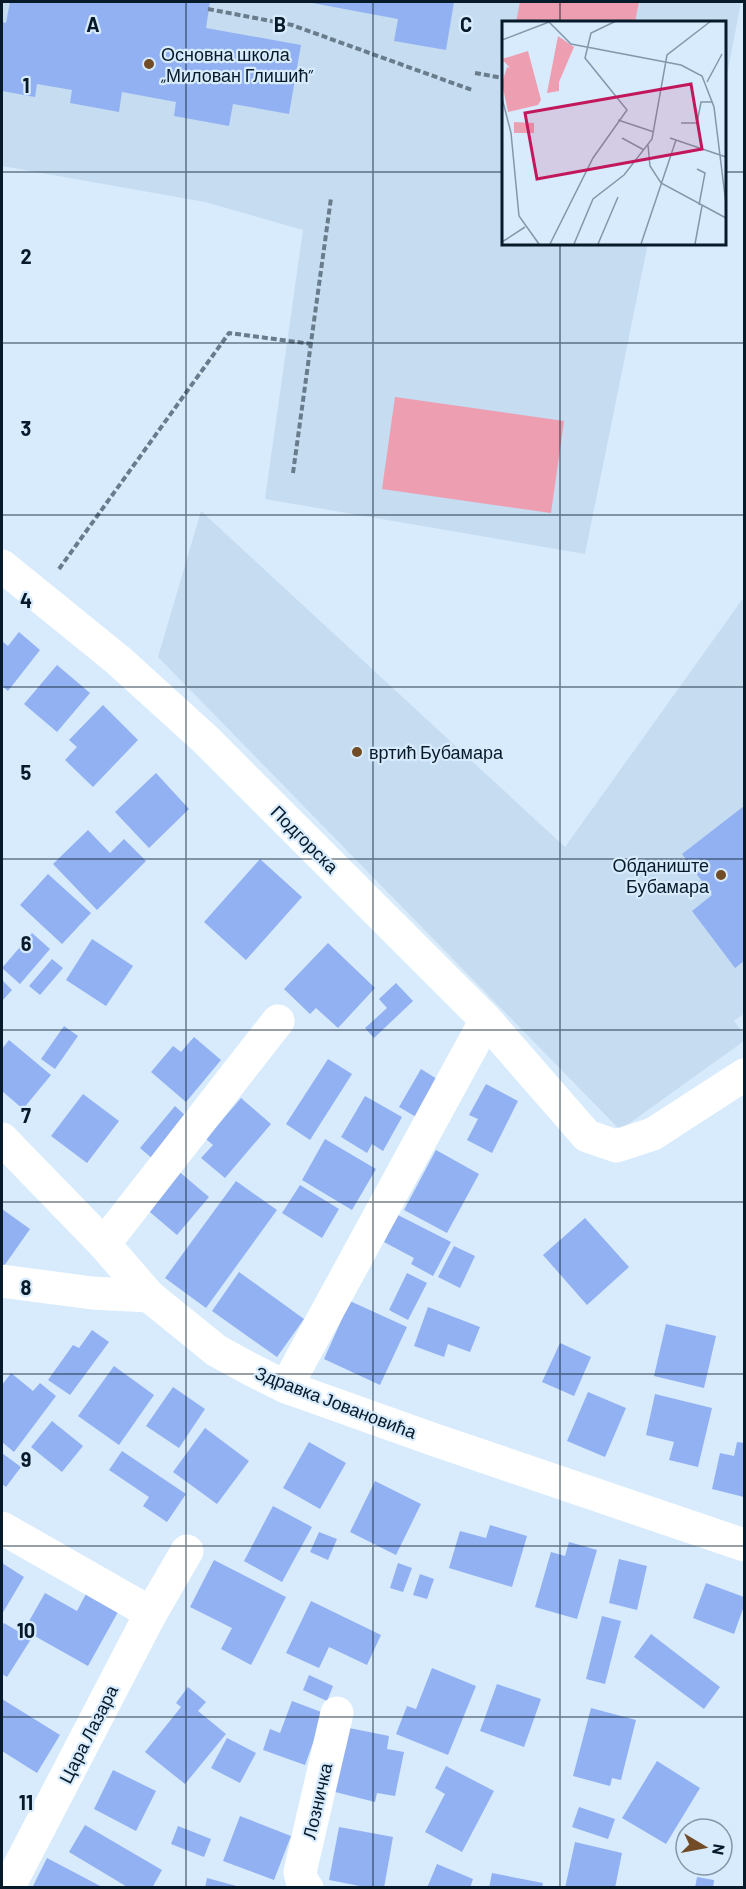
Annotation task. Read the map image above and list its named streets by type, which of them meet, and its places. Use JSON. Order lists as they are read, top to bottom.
{
  "streets": {
    "street": [
      "Подгорска",
      "Здравка Јовановића",
      "Цара Лазара",
      "Лозничка"
    ]
  },
  "places": ["Основна школа „Милован Глишић”", "вртић Бубамара", "Обданиште Бубамара"],
  "north": "right",
  "grid": {
    "columns": ["A", "B", "C"],
    "rows": [
      "1",
      "2",
      "3",
      "4",
      "5",
      "6",
      "7",
      "8",
      "9",
      "10",
      "11"
    ]
  }
}
